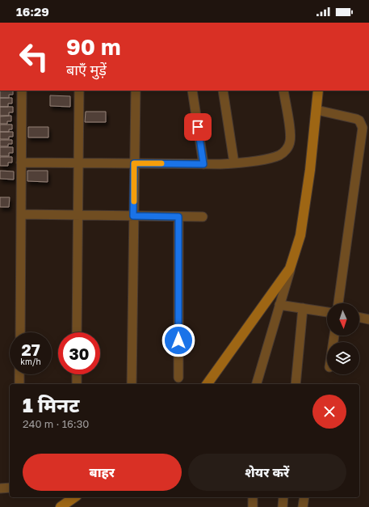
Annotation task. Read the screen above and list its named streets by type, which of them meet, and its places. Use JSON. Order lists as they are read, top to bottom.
{
  "north": "bottom",
  "page": {
    "status": "16:29",
    "turn": ["90 m", "बाएँ मुड़ें"],
    "speed": "27 km/h",
    "limit": "30",
    "heading": ["1 मिनट", "240 m · 16:30"],
    "buttons": ["बाहर", "शेयर करें"]
  }
}
